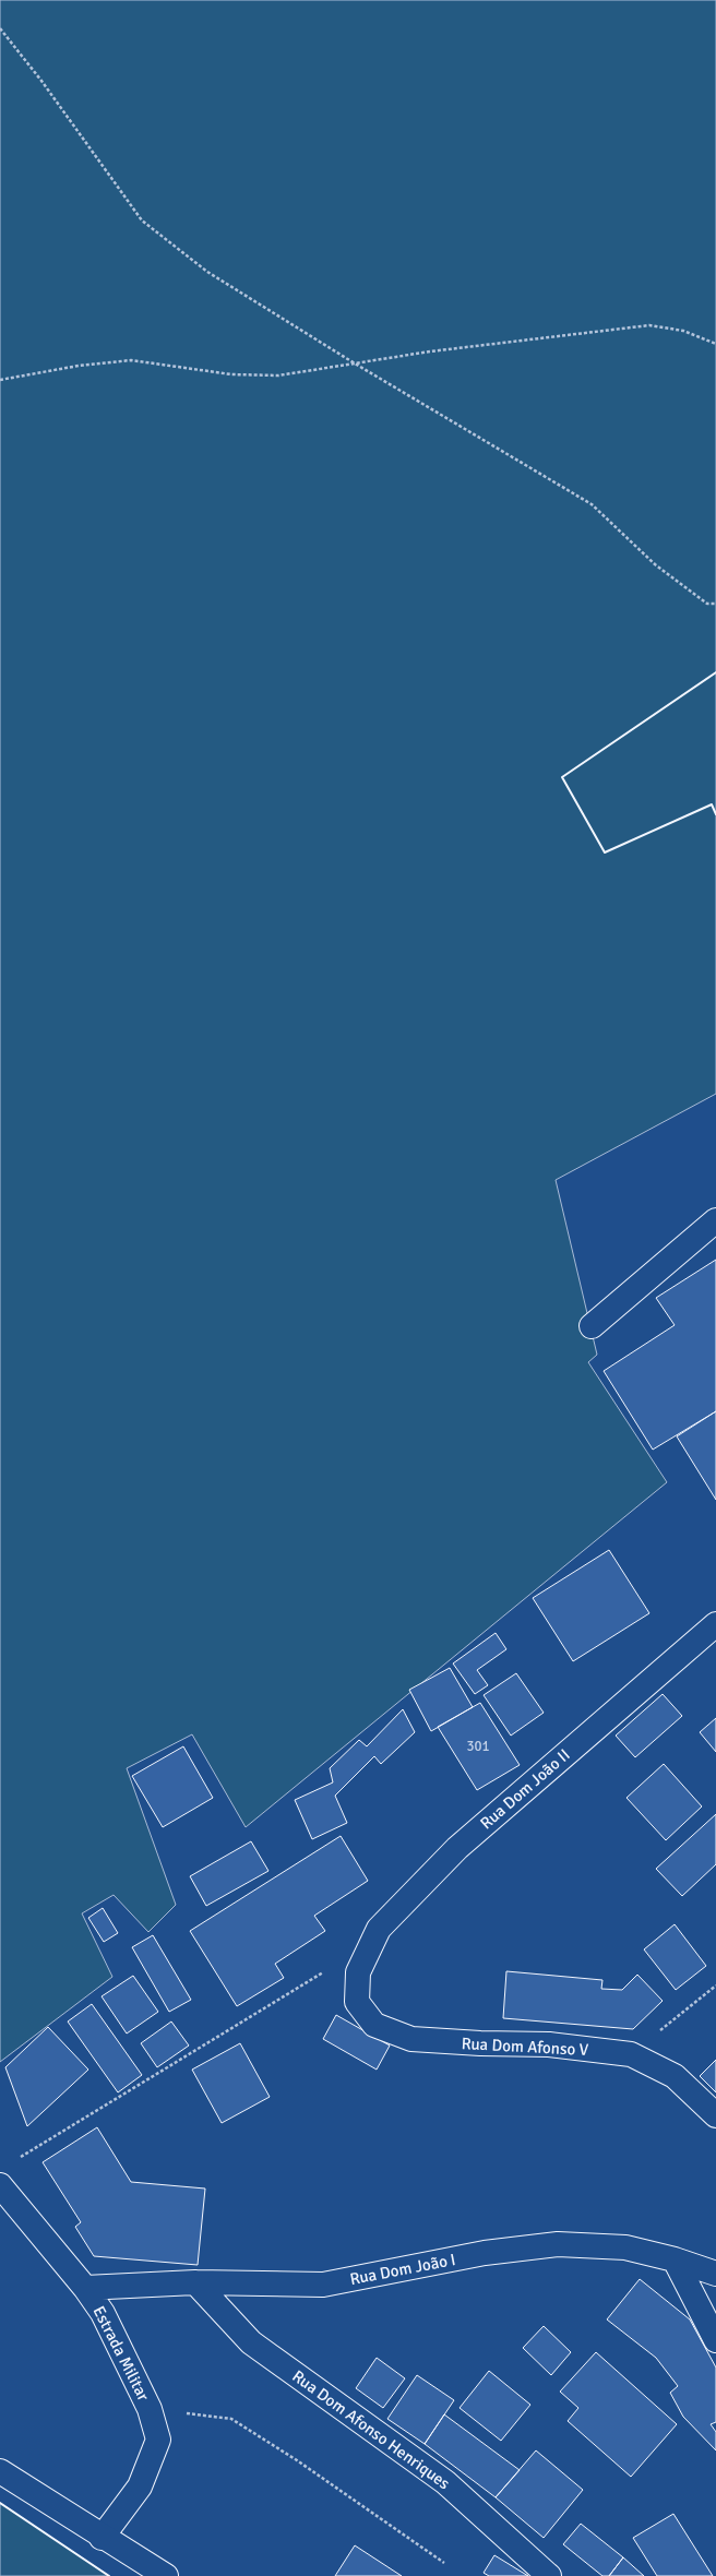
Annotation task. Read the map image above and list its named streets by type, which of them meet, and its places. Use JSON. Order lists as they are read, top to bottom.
{
  "streets": {
    "street": [
      "Rua Dom João II",
      "Rua Dom Afonso V",
      "Rua Dom João I",
      "Estrada Militar",
      "Rua Dom Afonso Henriques"
    ]
  },
  "crossings": [
    ["Rua Dom João II", "Rua Dom Afonso V"],
    ["Rua Dom João I", "Estrada Militar"],
    ["Rua Dom João I", "Rua Dom Afonso Henriques"]
  ],
  "house_numbers": ["301"]
}
